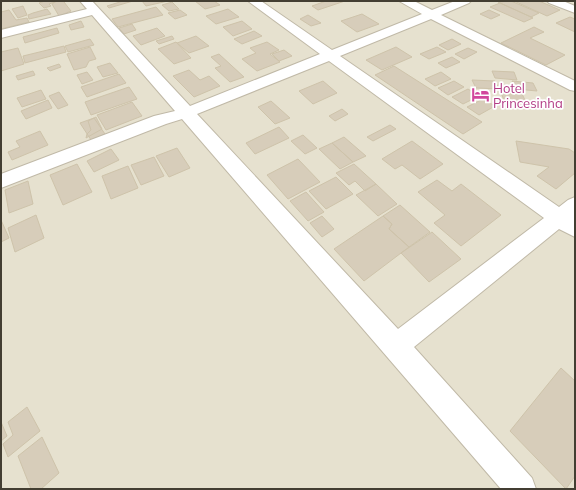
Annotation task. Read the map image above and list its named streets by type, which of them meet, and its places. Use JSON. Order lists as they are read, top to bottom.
{
  "places": {
    "hotel": ["Hotel Princesinha"]
  }
}
